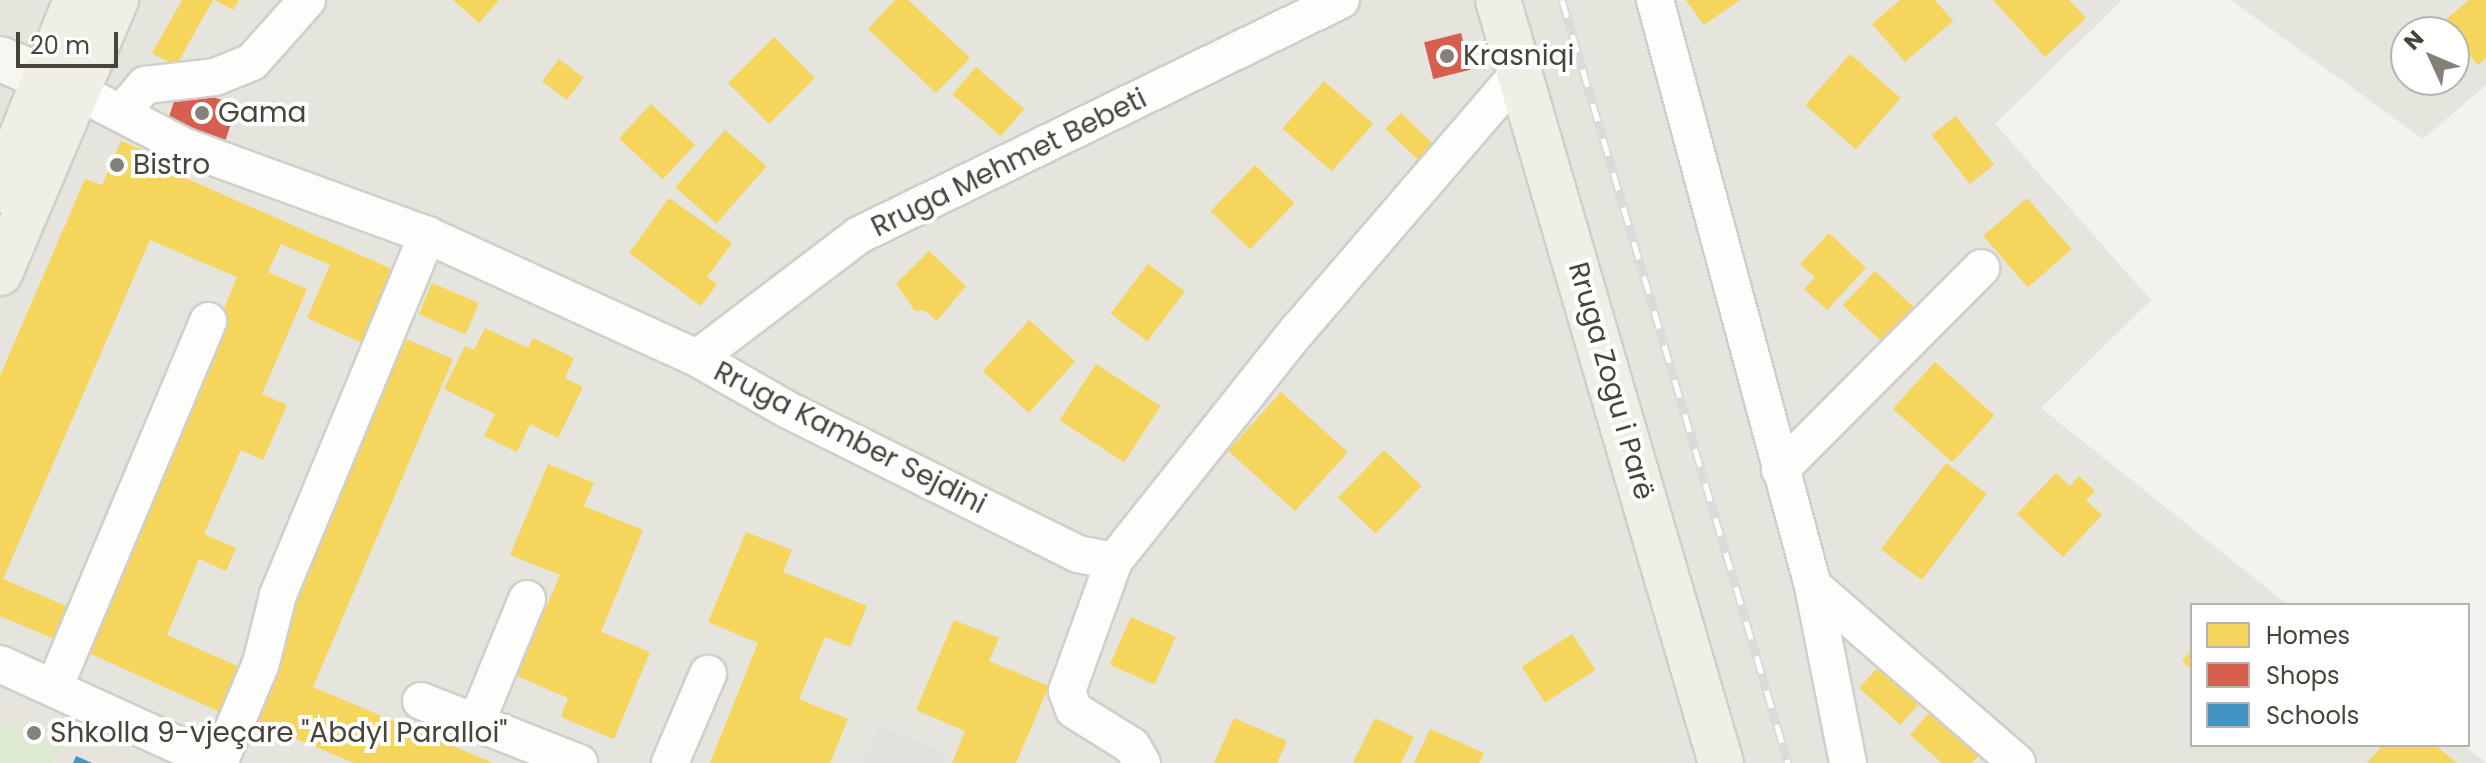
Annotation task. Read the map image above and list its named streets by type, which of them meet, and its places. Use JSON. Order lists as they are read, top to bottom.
{
  "streets": {
    "main road": ["Rruga Zogu i Parë", "Rruga Kamber Sejdini"],
    "street": ["Rruga Mehmet Bebeti"]
  },
  "crossings": [
    ["Rruga Mehmet Bebeti", "Rruga Kamber Sejdini"]
  ],
  "places": [
    "Krasniqi",
    "Gama",
    "Bistro",
    "Shkolla 9-vjeçare \"Abdyl Paralloi\""
  ],
  "legend": ["Homes", "Shops", "Schools"],
  "scale_bar": "20 m",
  "north": "top left"
}
